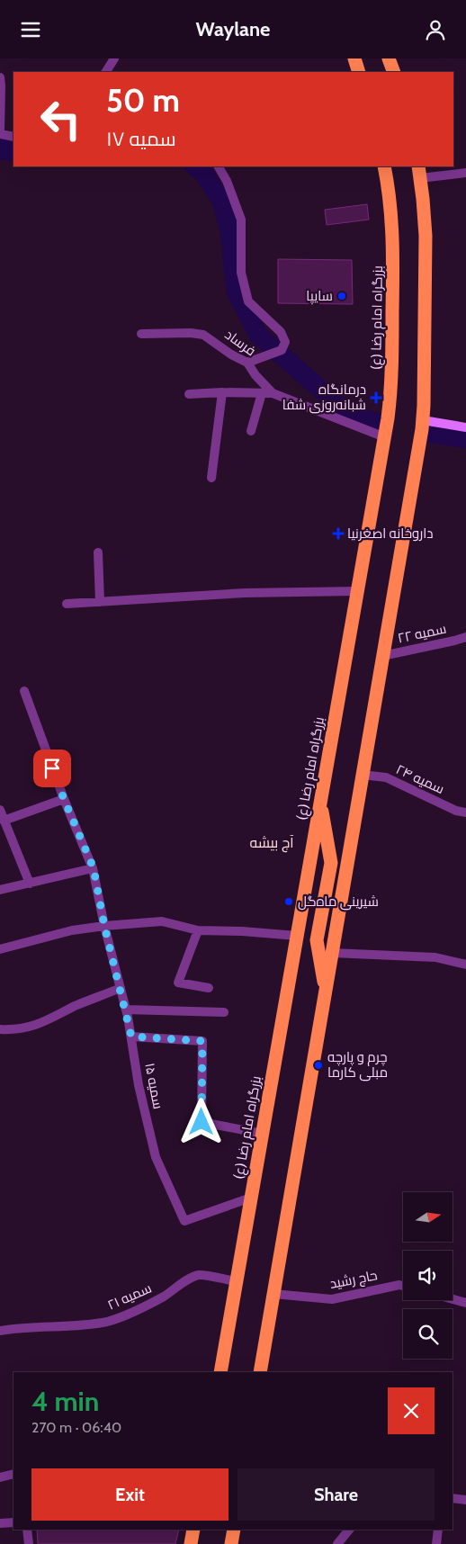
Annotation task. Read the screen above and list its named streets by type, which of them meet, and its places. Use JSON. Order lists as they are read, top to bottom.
{
  "streets": {
    "highway": ["بزرگراه امام رضا (ع)"],
    "street": [
      "فرساد",
      "سمیه ۲۲",
      "سمیه ۲۴",
      "سمیه ۱۵",
      "حاج رشید",
      "سمیه ۲۱"
    ]
  },
  "crossings": [
    ["بزرگراه امام رضا (ع)", "فرساد"],
    ["بزرگراه امام رضا (ع)", "سمیه ۱۵"],
    ["بزرگراه امام رضا (ع)", "سمیه ۲۱"]
  ],
  "districts": ["آج بیشه"],
  "places": {
    "other": ["سایپا", "شیرینی ماه‌گل", "چرم و پارچه مبلی کارما"],
    "health": ["درمانگاه شبانه‌روزی شفا", "داروخانه اصغرنیا"]
  },
  "north": "right",
  "page": {
    "header": "Waylane",
    "turn": ["50 m", "سمیه ۱۷"],
    "heading": ["4 min", "270 m · 06:40"],
    "buttons": ["Exit", "Share"]
  }
}
